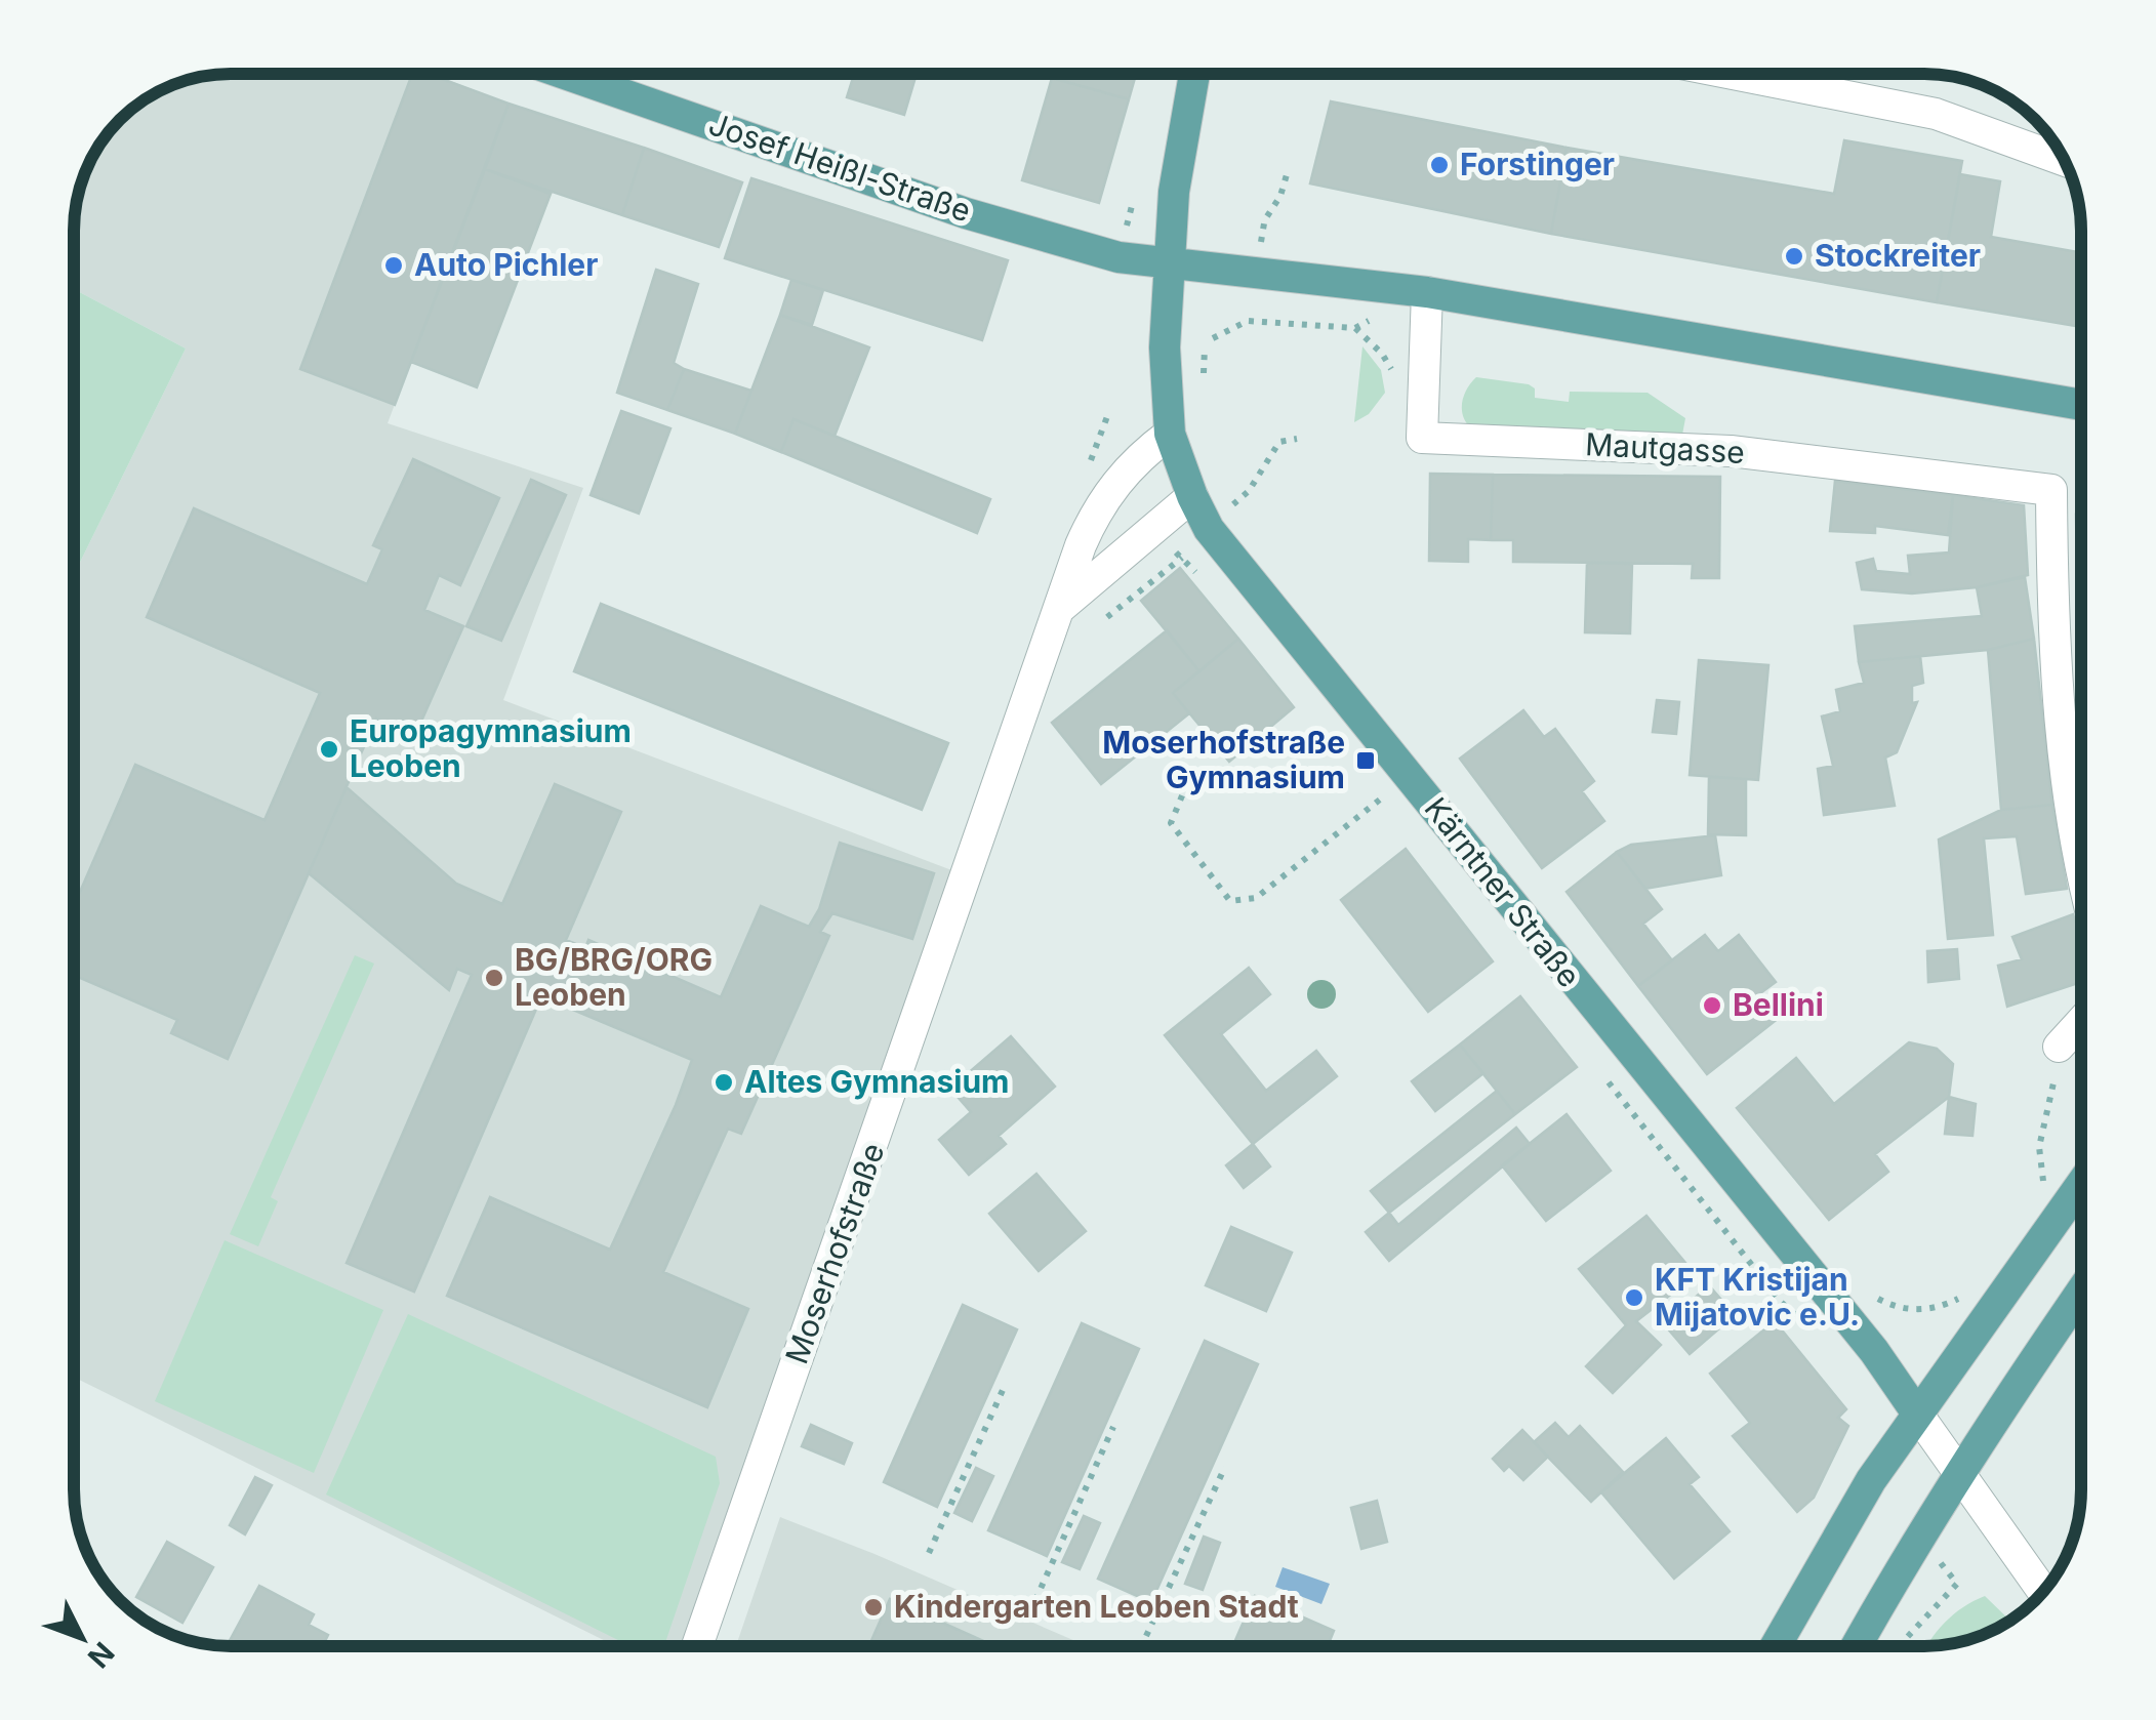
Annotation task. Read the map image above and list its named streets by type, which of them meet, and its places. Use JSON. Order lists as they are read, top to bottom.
{
  "streets": {
    "main road": ["Josef Heißl-Straße", "Kärntner Straße"],
    "street": ["Mautgasse", "Moserhofstraße"]
  },
  "crossings": [
    ["Josef Heißl-Straße", "Kärntner Straße"],
    ["Kärntner Straße", "Moserhofstraße"]
  ],
  "places": {
    "other": [
      "Forstinger",
      "Stockreiter",
      "Auto Pichler",
      "Europagymnasium Leoben",
      "BG/BRG/ORG Leoben",
      "Bellini",
      "Altes Gymnasium",
      "KFT Kristijan Mijatovic e.U.",
      "Kindergarten Leoben Stadt"
    ],
    "transit": ["Moserhofstraße Gymnasium"]
  },
  "north": "bottom right"
}
